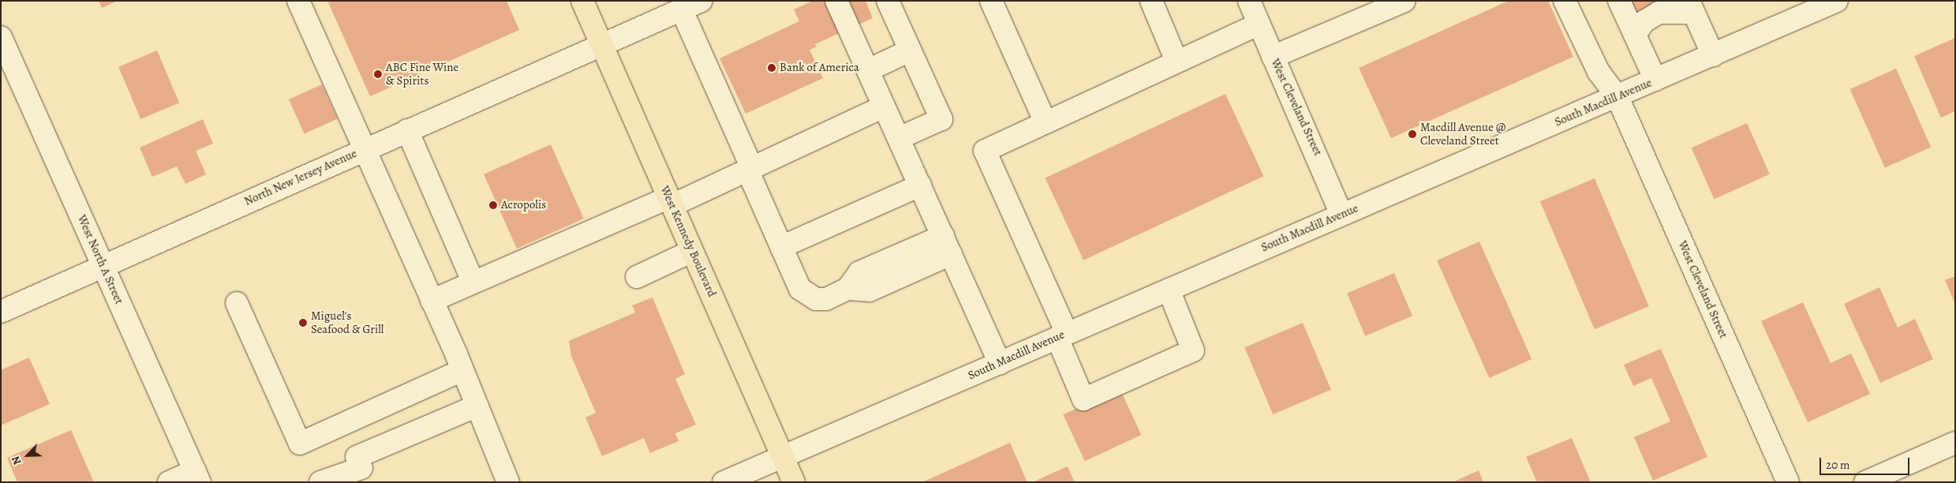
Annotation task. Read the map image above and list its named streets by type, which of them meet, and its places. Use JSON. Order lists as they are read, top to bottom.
{
  "streets": {
    "main road": ["West Kennedy Boulevard"],
    "street": [
      "South Macdill Avenue",
      "West Cleveland Street",
      "North New Jersey Avenue",
      "West North A Street"
    ]
  },
  "crossings": [
    ["South Macdill Avenue", "West Cleveland Street"],
    ["South Macdill Avenue", "West Kennedy Boulevard"],
    ["North New Jersey Avenue", "West Kennedy Boulevard"],
    ["North New Jersey Avenue", "West North A Street"]
  ],
  "places": [
    "Bank of America",
    "ABC Fine Wine & Spirits",
    "Macdill Avenue @ Cleveland Street",
    "Acropolis",
    "Miguel's Seafood & Grill"
  ],
  "scale_bar": "20 m",
  "north": "bottom left"
}
